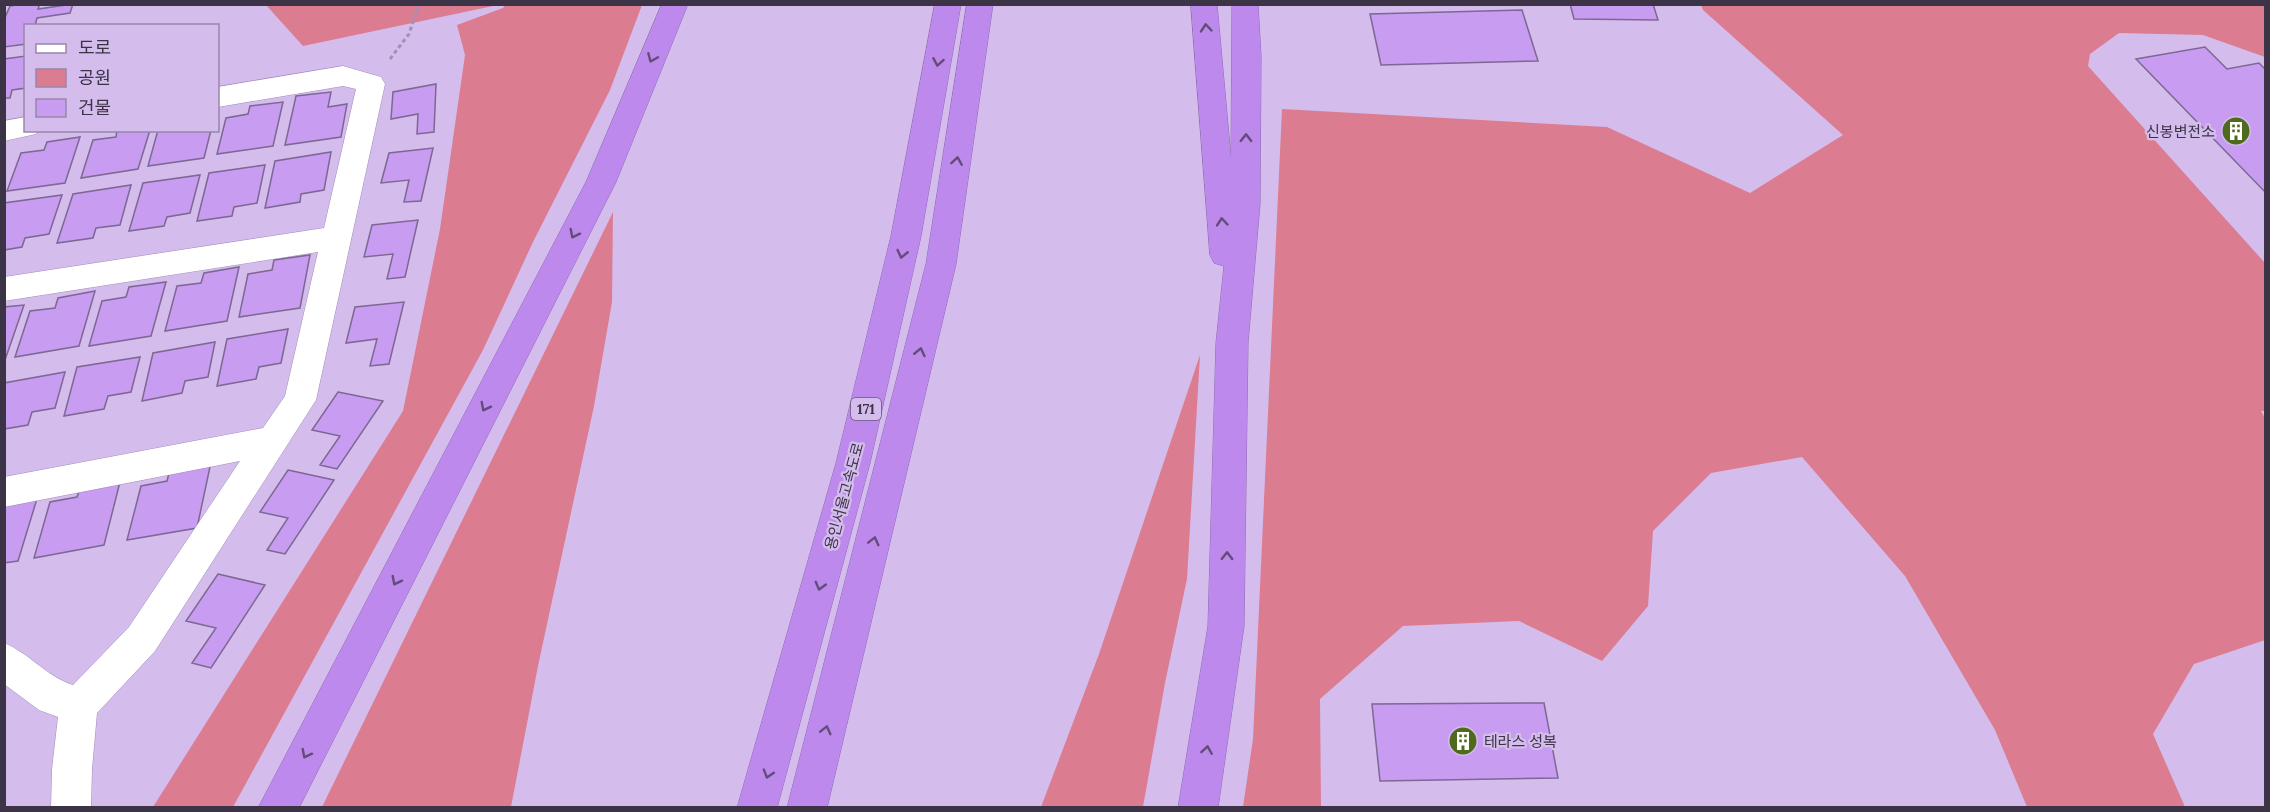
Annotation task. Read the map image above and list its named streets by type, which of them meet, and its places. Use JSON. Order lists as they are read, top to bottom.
{
  "streets": {
    "highway": ["171", "용인서울고속도로"]
  },
  "places": {
    "building": ["신봉변전소", "테라스 성복"]
  },
  "legend": ["도로", "공원", "건물"]
}
